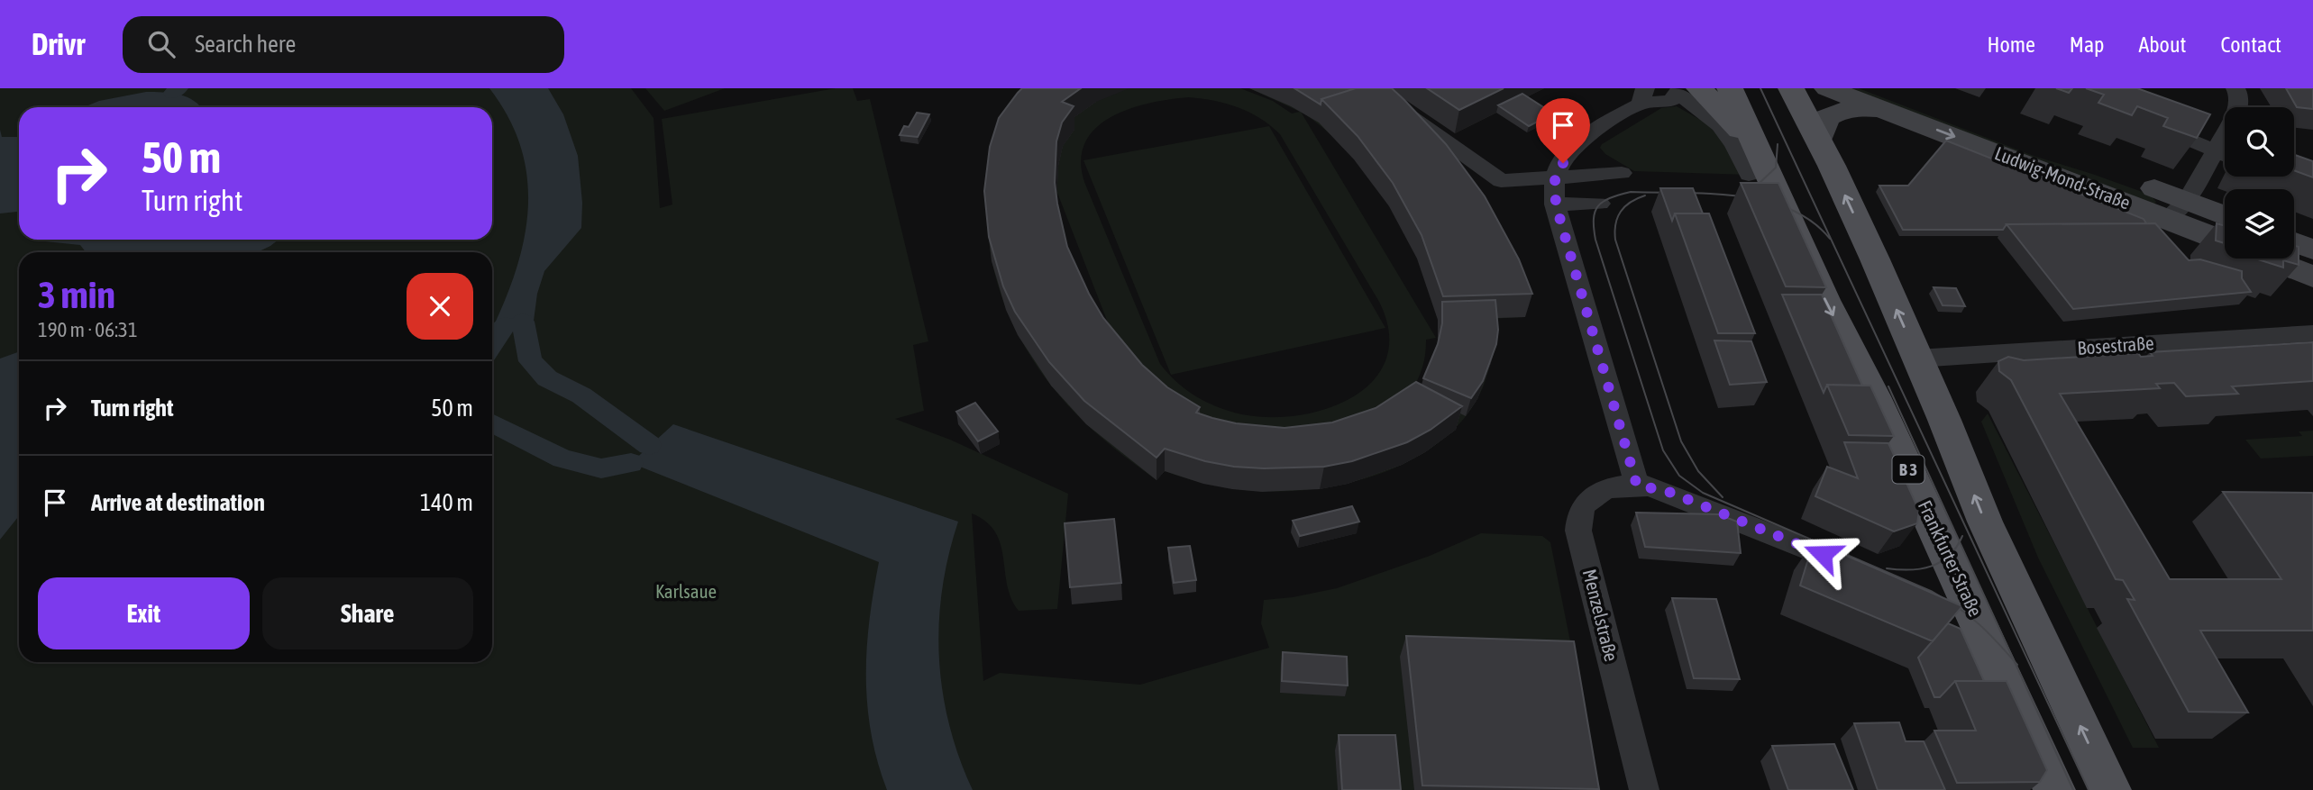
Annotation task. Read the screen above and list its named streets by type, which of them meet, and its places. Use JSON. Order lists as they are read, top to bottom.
{
  "streets": {
    "main road": ["Ludwig-Mond-Straße", "B 3", "Frankfurter Straße"],
    "street": ["Bosestraße", "Menzelstraße"]
  },
  "parks": ["Karlsaue"],
  "page": {
    "header": "Drivr",
    "search": "Search here",
    "nav": [
      "Home",
      "Map",
      "About",
      "Contact"
    ],
    "turn": ["50 m", "Turn right"],
    "heading": ["3 min", "190 m · 06:31"],
    "list": [
      {
        "name": "Turn right",
        "value": "50 m"
      },
      {
        "name": "Arrive at destination",
        "value": "140 m"
      }
    ],
    "buttons": ["Exit", "Share"]
  }
}
